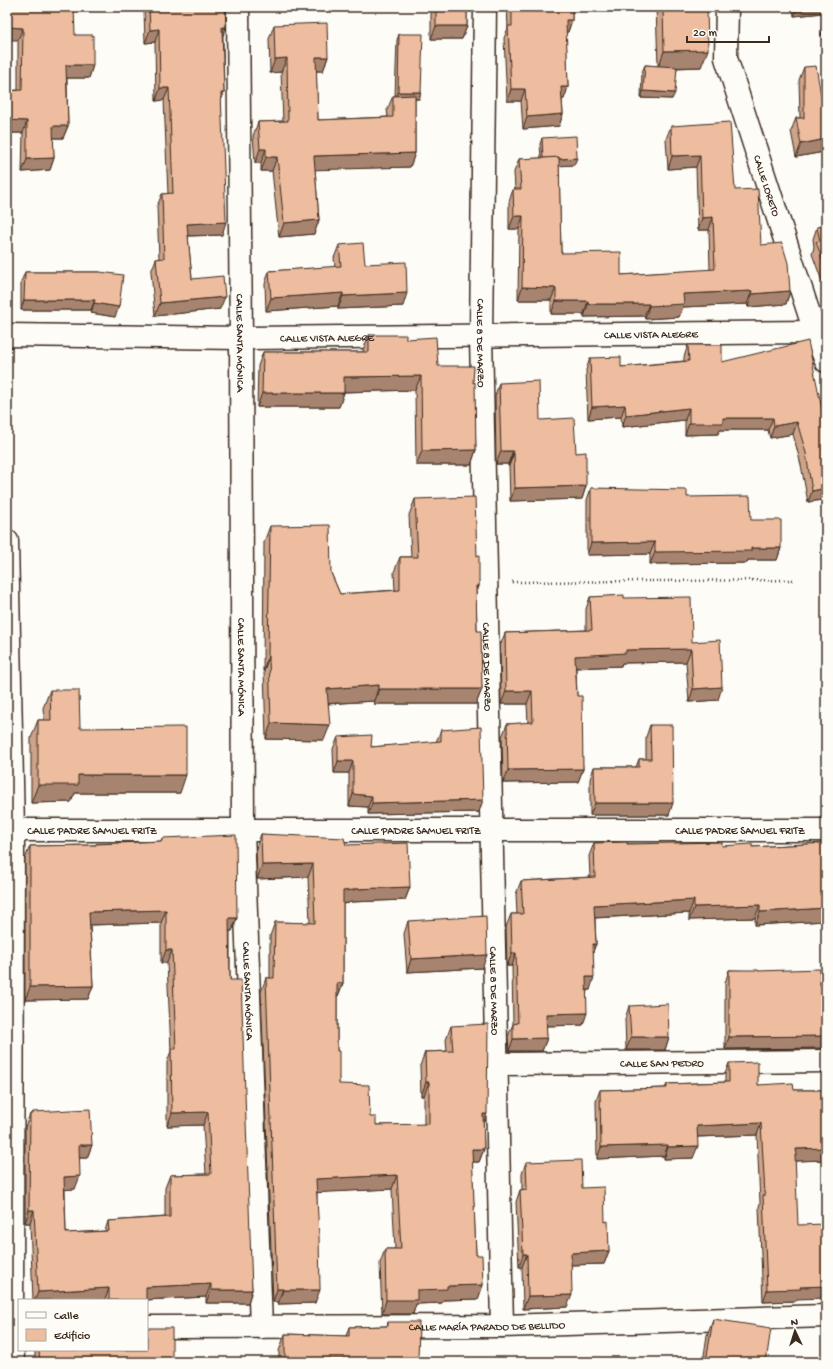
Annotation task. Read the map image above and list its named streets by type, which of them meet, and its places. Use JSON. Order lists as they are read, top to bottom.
{
  "streets": {
    "street": [
      "CALLE LORETO",
      "CALLE VISTA ALEGRE",
      "CALLE SANTA MÓNICA",
      "CALLE 8 DE MARZO",
      "CALLE PADRE SAMUEL FRITZ",
      "CALLE SAN PEDRO",
      "CALLE MARÍA PARADO DE BELLIDO"
    ]
  },
  "crossings": [
    ["CALLE LORETO", "CALLE VISTA ALEGRE"],
    ["CALLE VISTA ALEGRE", "CALLE SANTA MÓNICA"],
    ["CALLE VISTA ALEGRE", "CALLE 8 DE MARZO"],
    ["CALLE SANTA MÓNICA", "CALLE PADRE SAMUEL FRITZ"],
    ["CALLE SANTA MÓNICA", "CALLE MARÍA PARADO DE BELLIDO"],
    ["CALLE 8 DE MARZO", "CALLE PADRE SAMUEL FRITZ"],
    ["CALLE 8 DE MARZO", "CALLE SAN PEDRO"],
    ["CALLE 8 DE MARZO", "CALLE MARÍA PARADO DE BELLIDO"]
  ],
  "legend": ["Calle", "Edificio"],
  "scale_bar": "20 m",
  "north": "top"
}
